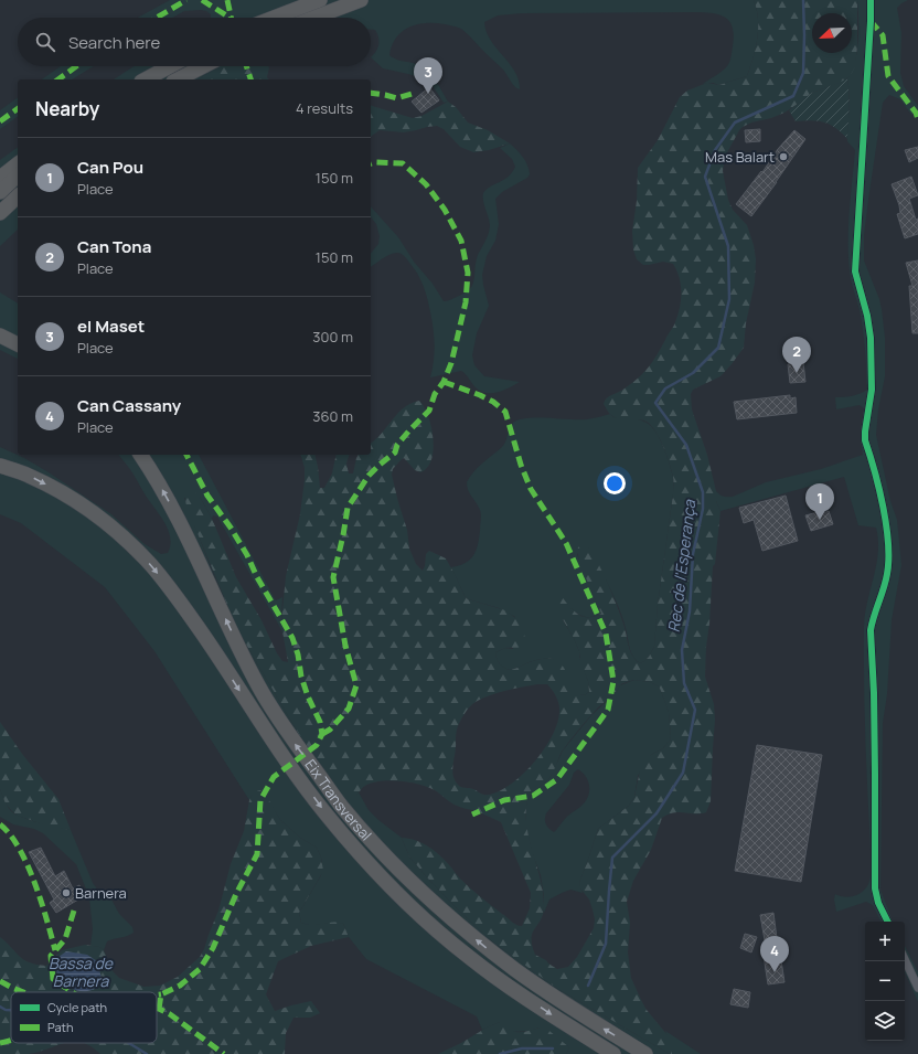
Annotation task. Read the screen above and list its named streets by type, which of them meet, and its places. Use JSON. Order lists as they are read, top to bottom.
{
  "streets": {
    "highway": ["Eix Transversal"]
  },
  "water": ["Rec de l'Esperança", "Bassa de Barnera"],
  "places": ["Mas Balart", "Barnera"],
  "legend": ["Cycle path", "Path"],
  "north": "bottom left",
  "page": {
    "search": "Search here",
    "pins": [
      "3",
      "2",
      "1",
      "4"
    ],
    "heading": ["Nearby", "4 results"],
    "list": [
      {
        "mark": "1",
        "name": "Can Pou",
        "note": "Place",
        "value": "150 m"
      },
      {
        "mark": "2",
        "name": "Can Tona",
        "note": "Place",
        "value": "150 m"
      },
      {
        "mark": "3",
        "name": "el Maset",
        "note": "Place",
        "value": "300 m"
      },
      {
        "mark": "4",
        "name": "Can Cassany",
        "note": "Place",
        "value": "360 m"
      }
    ],
    "map_buttons": ["+", "−"]
  }
}
